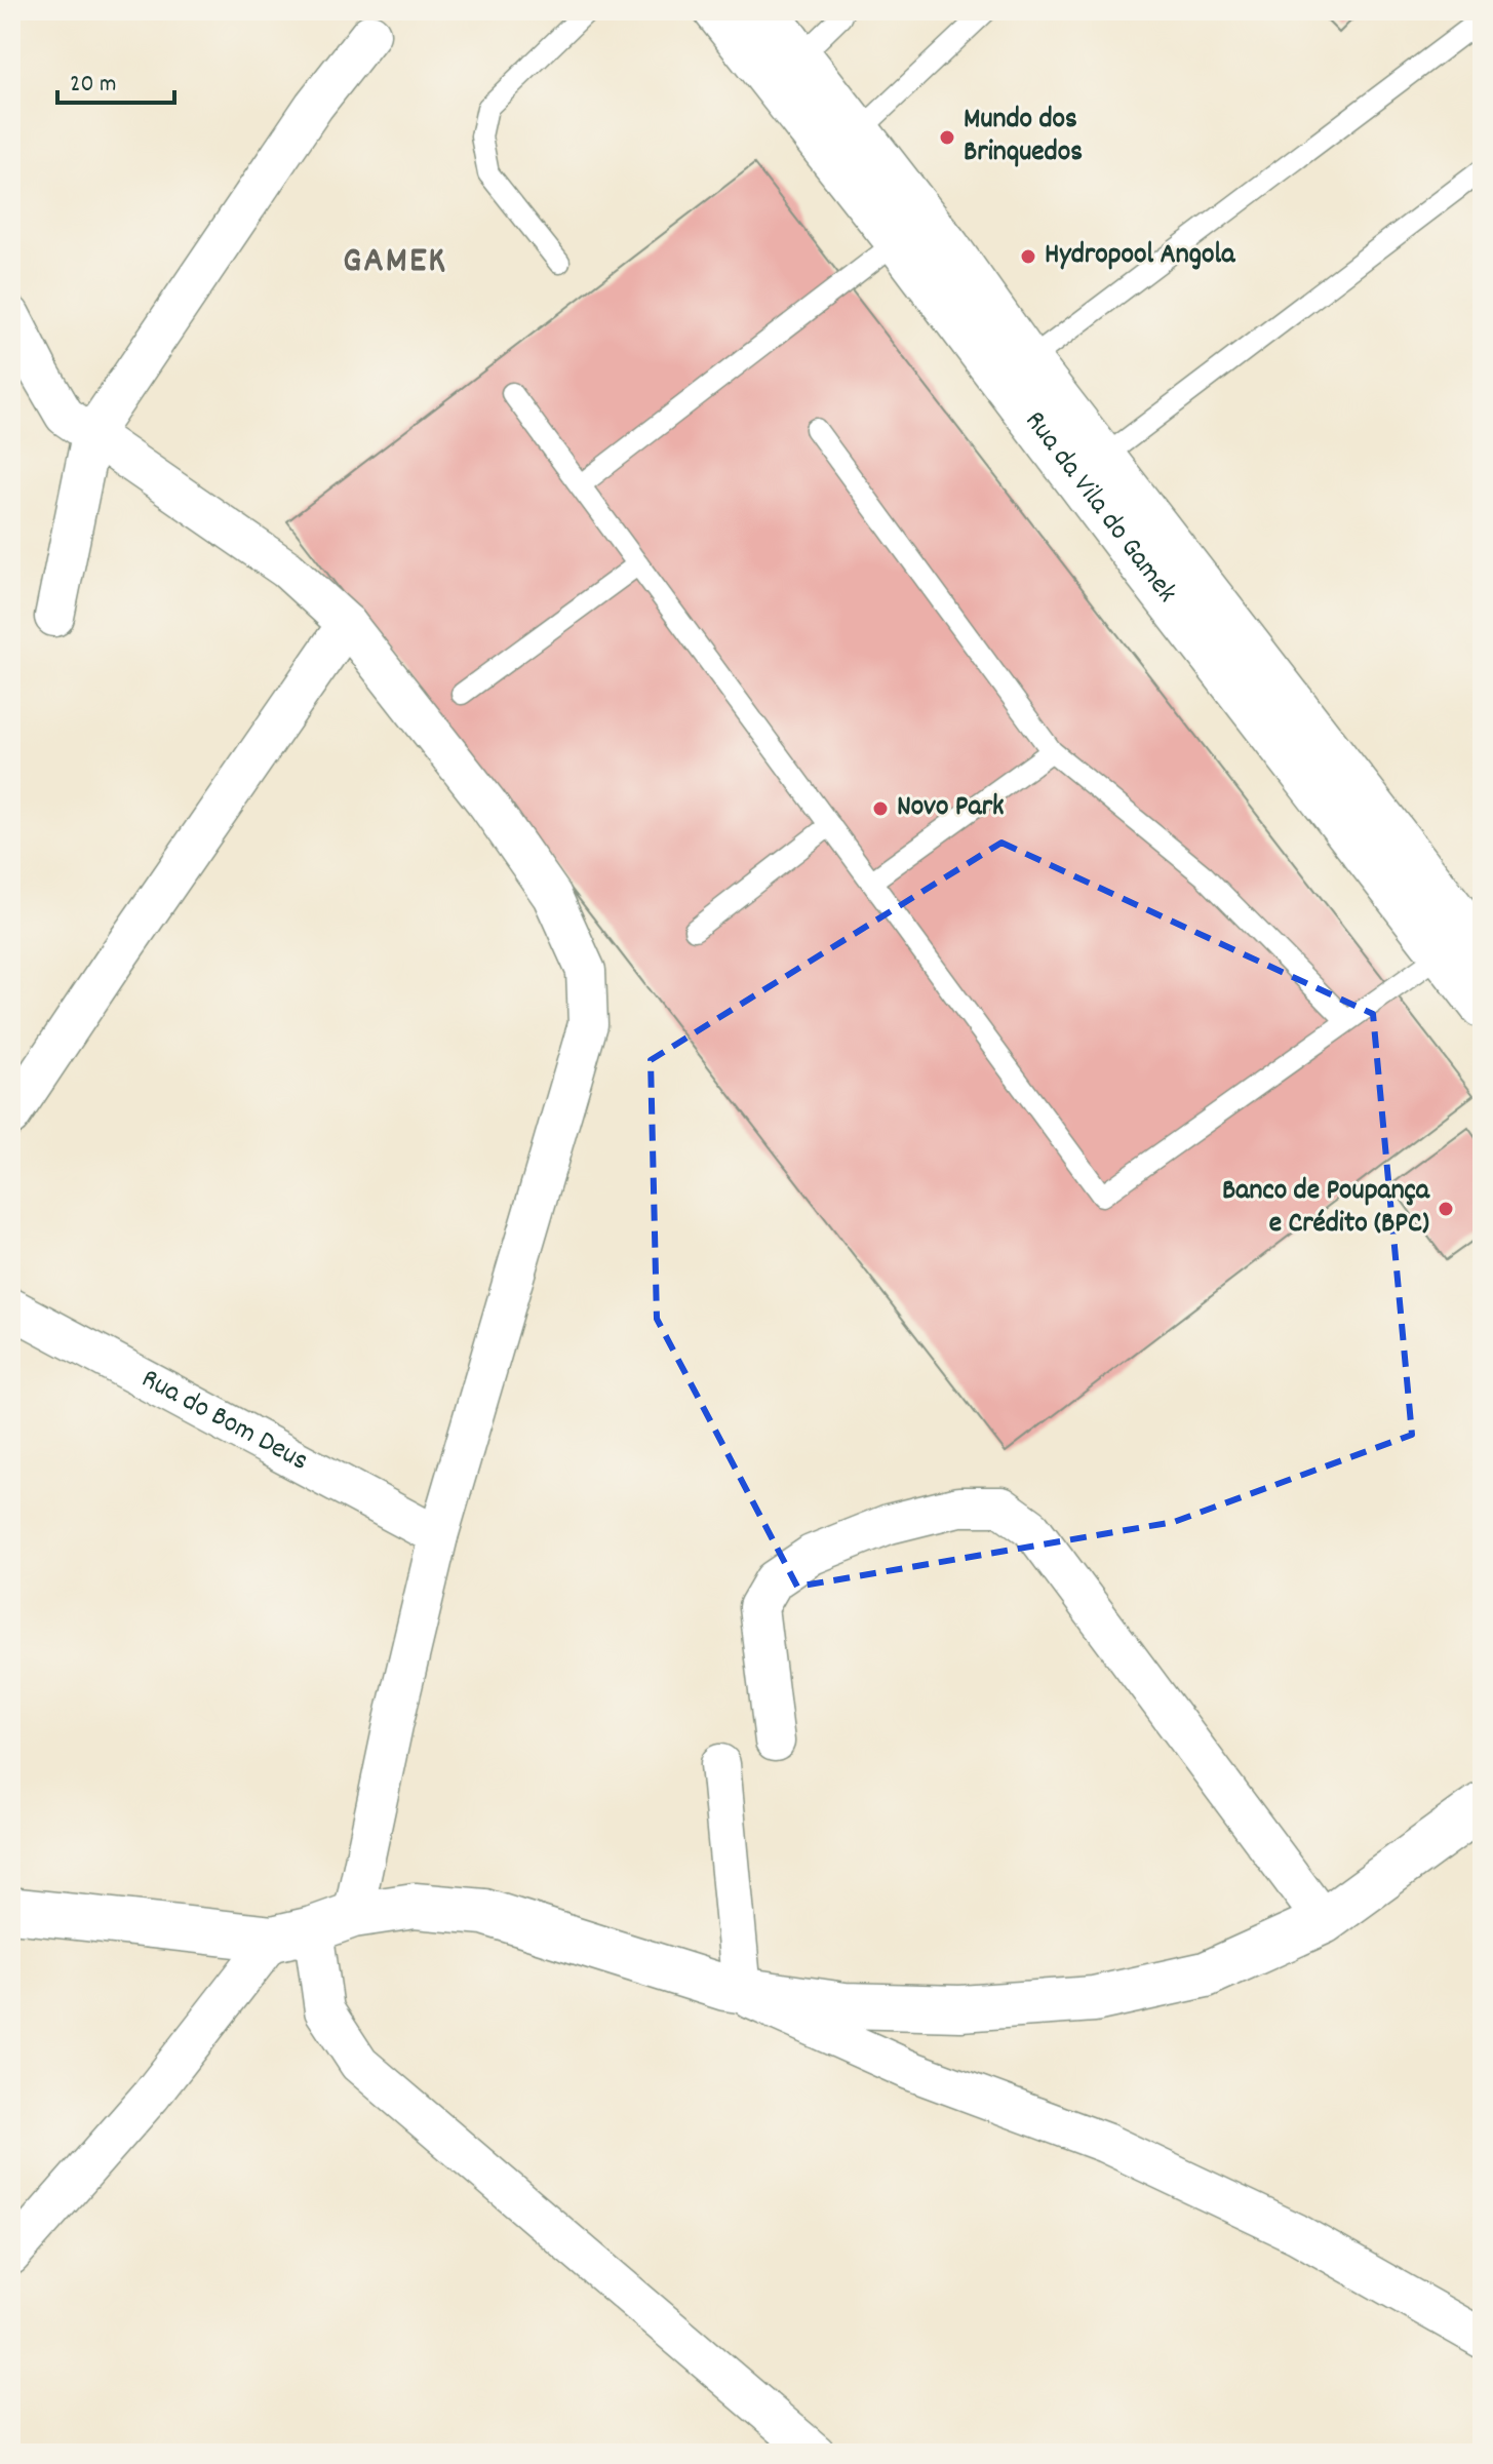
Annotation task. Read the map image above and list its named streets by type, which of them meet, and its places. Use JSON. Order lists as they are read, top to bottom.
{
  "streets": {
    "main road": ["Rua da Vila do Gamek"],
    "street": ["Rua do Bom Deus"]
  },
  "districts": ["GAMEK"],
  "places": [
    "Mundo dos Brinquedos",
    "Hydropool Angola",
    "Novo Park",
    "Banco de Poupança e Crédito (BPC)"
  ],
  "scale_bar": "20 m"
}
